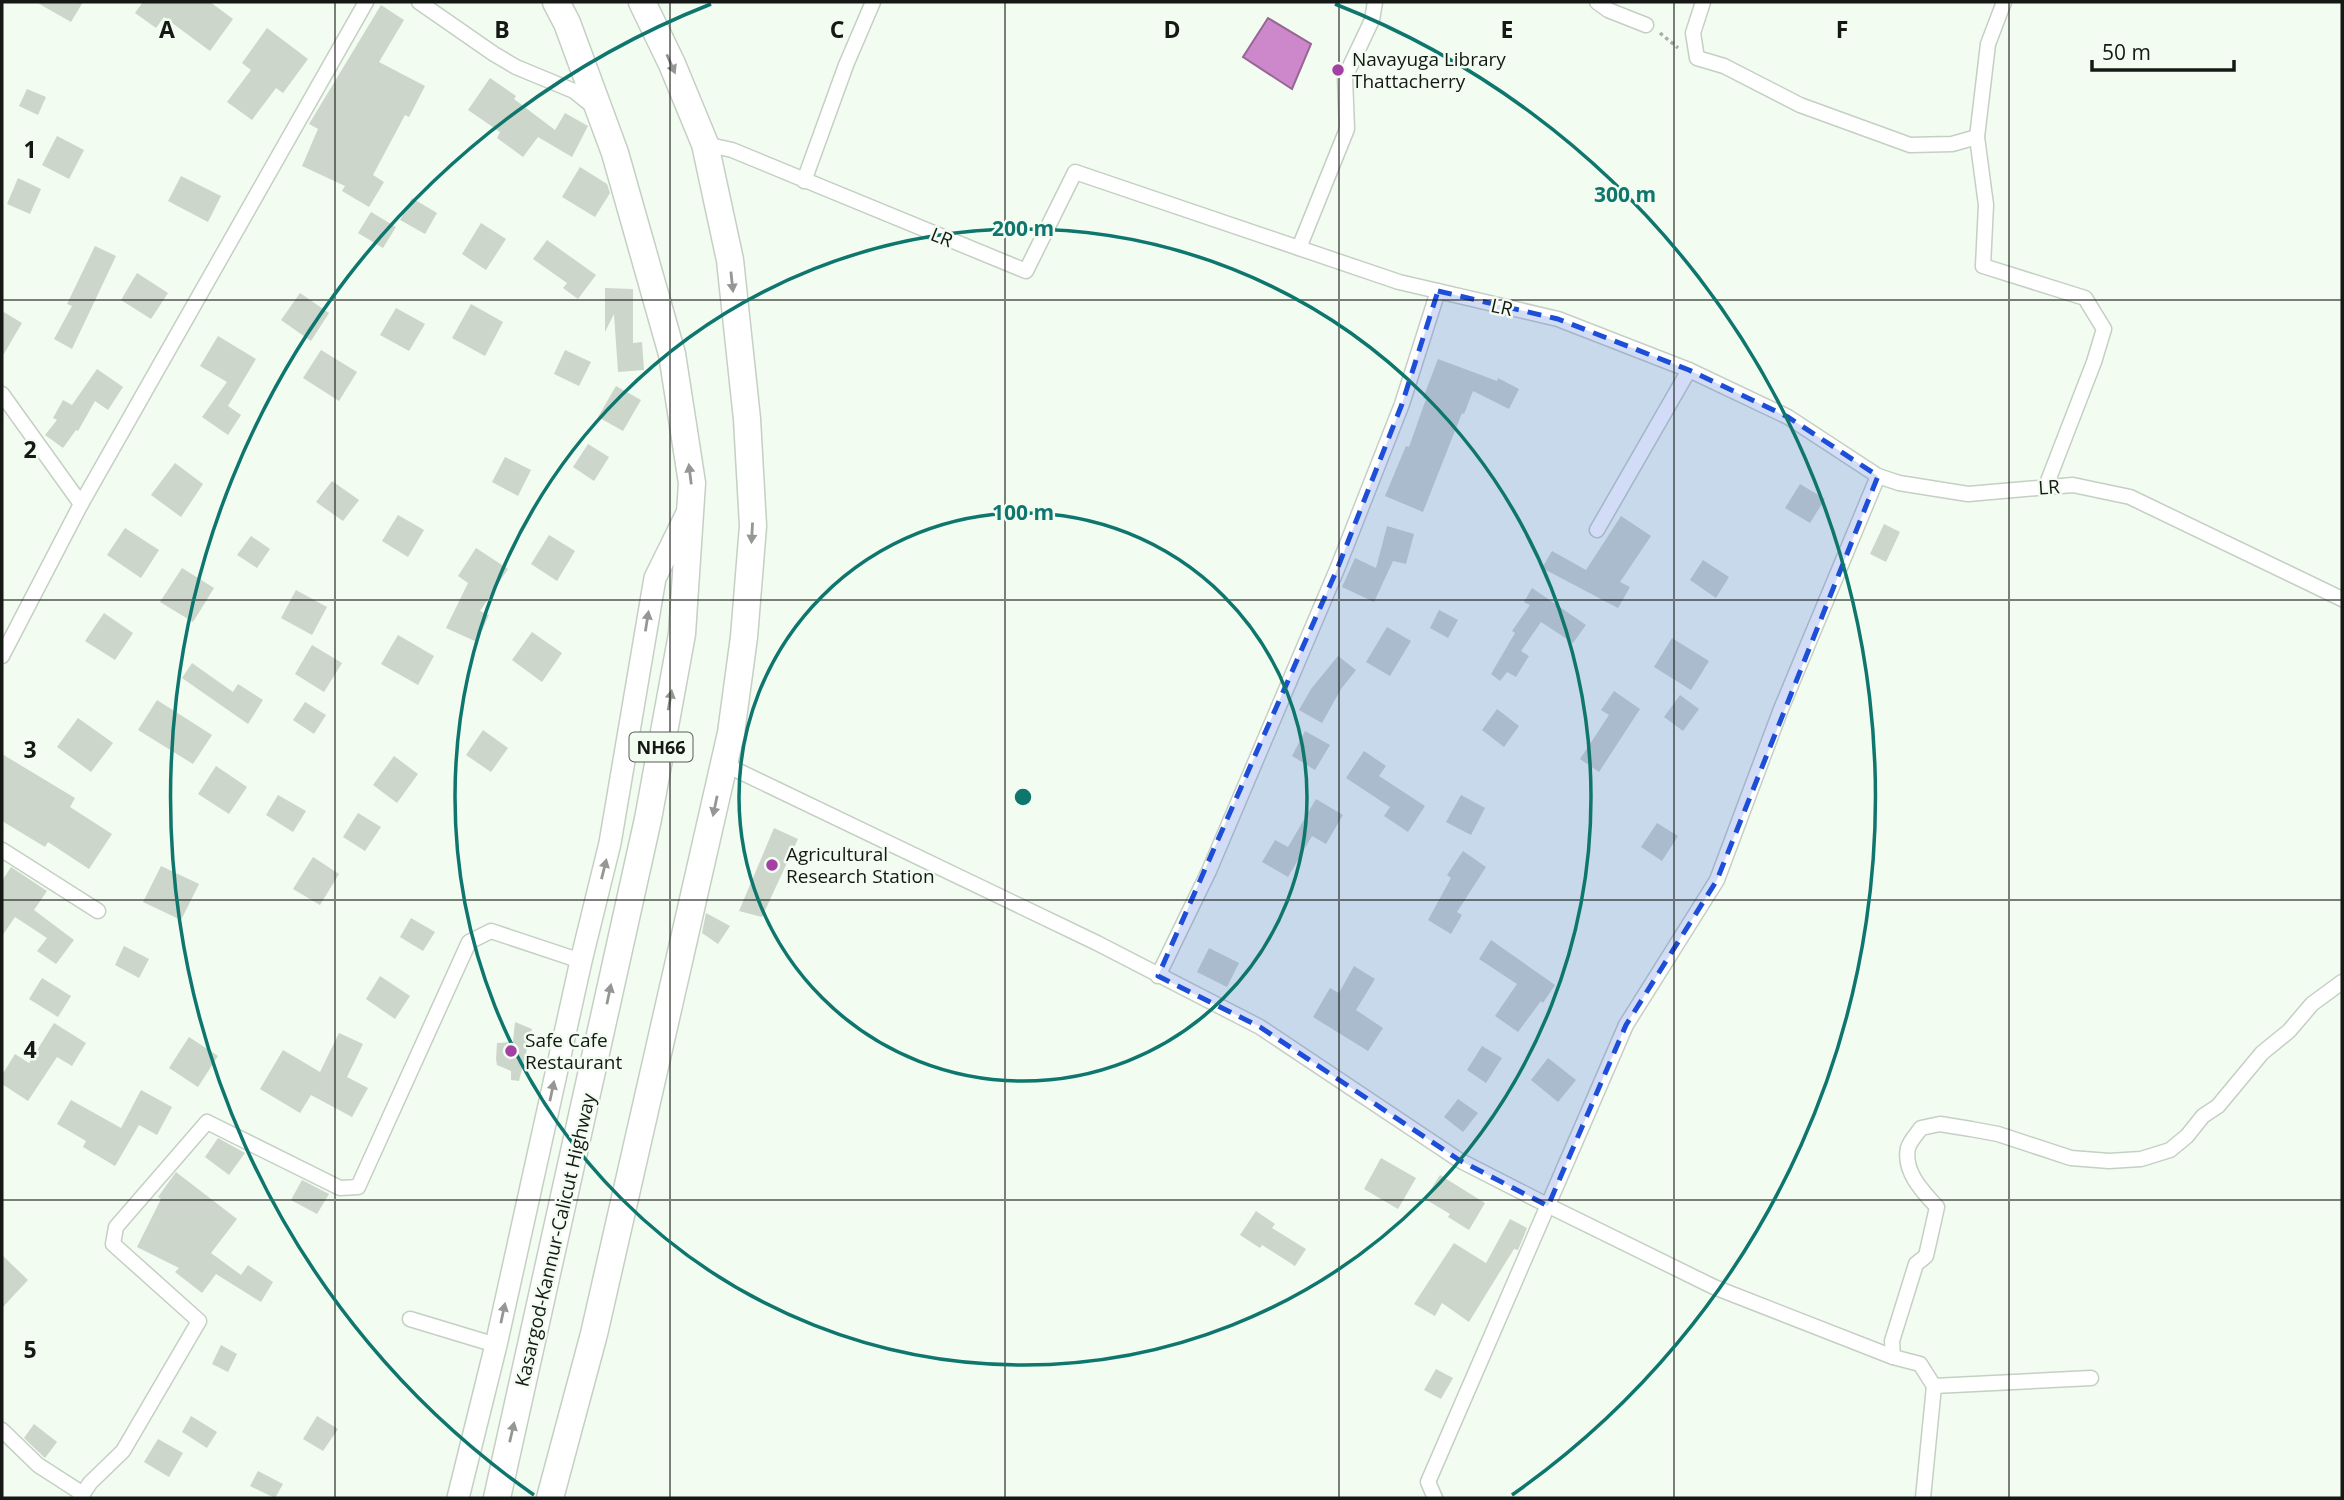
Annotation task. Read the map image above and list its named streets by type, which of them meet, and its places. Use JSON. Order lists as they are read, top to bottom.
{
  "streets": {
    "highway": ["NH66", "Kasargod-Kannur-Calicut Highway"],
    "street": ["LR"]
  },
  "places": ["Navayuga Library Thattacherry", "Agricultural Research Station", "Safe Cafe Restaurant"],
  "scale_bar": "50 m",
  "grid": {
    "columns": [
      "A",
      "B",
      "C",
      "D",
      "E",
      "F"
    ],
    "rows": [
      "1",
      "2",
      "3",
      "4",
      "5"
    ]
  },
  "rings": ["300 m", "200 m", "100 m"]
}
